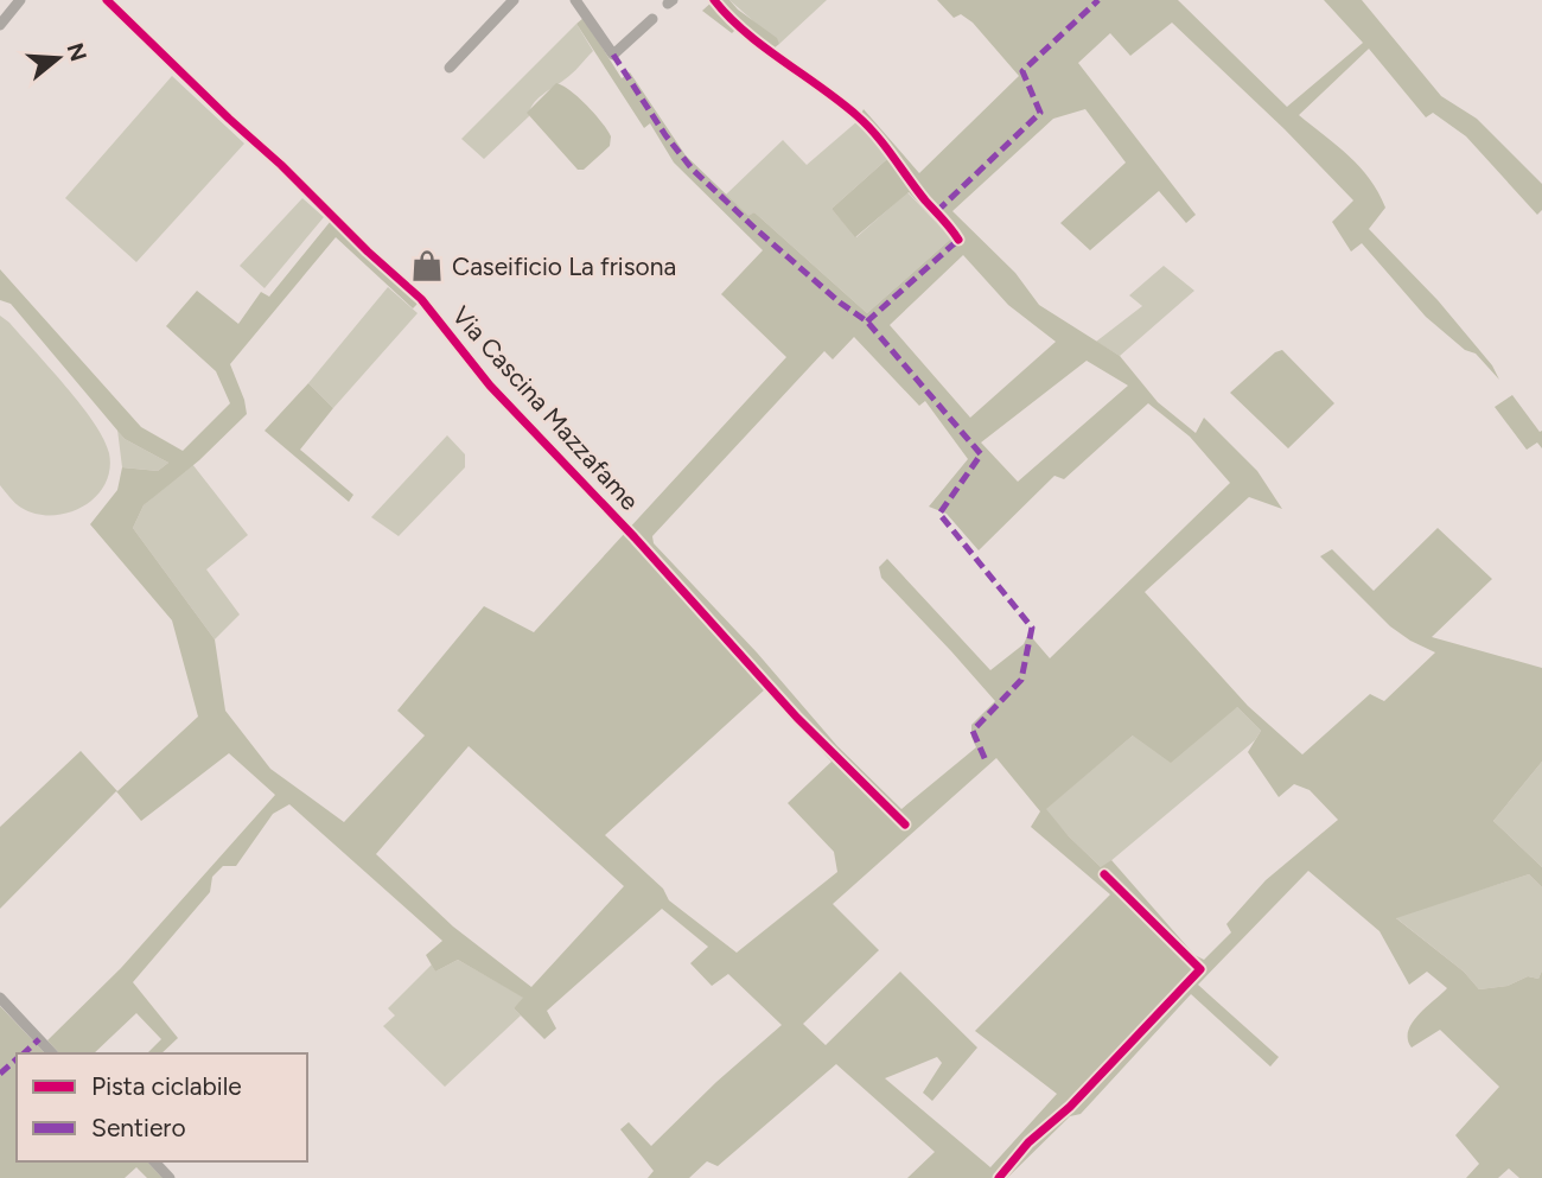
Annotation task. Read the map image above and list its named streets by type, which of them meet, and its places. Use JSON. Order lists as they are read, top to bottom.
{
  "streets": {
    "street": ["Via Cascina Mazzafame"]
  },
  "places": {
    "shop": ["Caseificio La frisona"]
  },
  "legend": ["Pista ciclabile", "Sentiero"],
  "north": "right"
}
